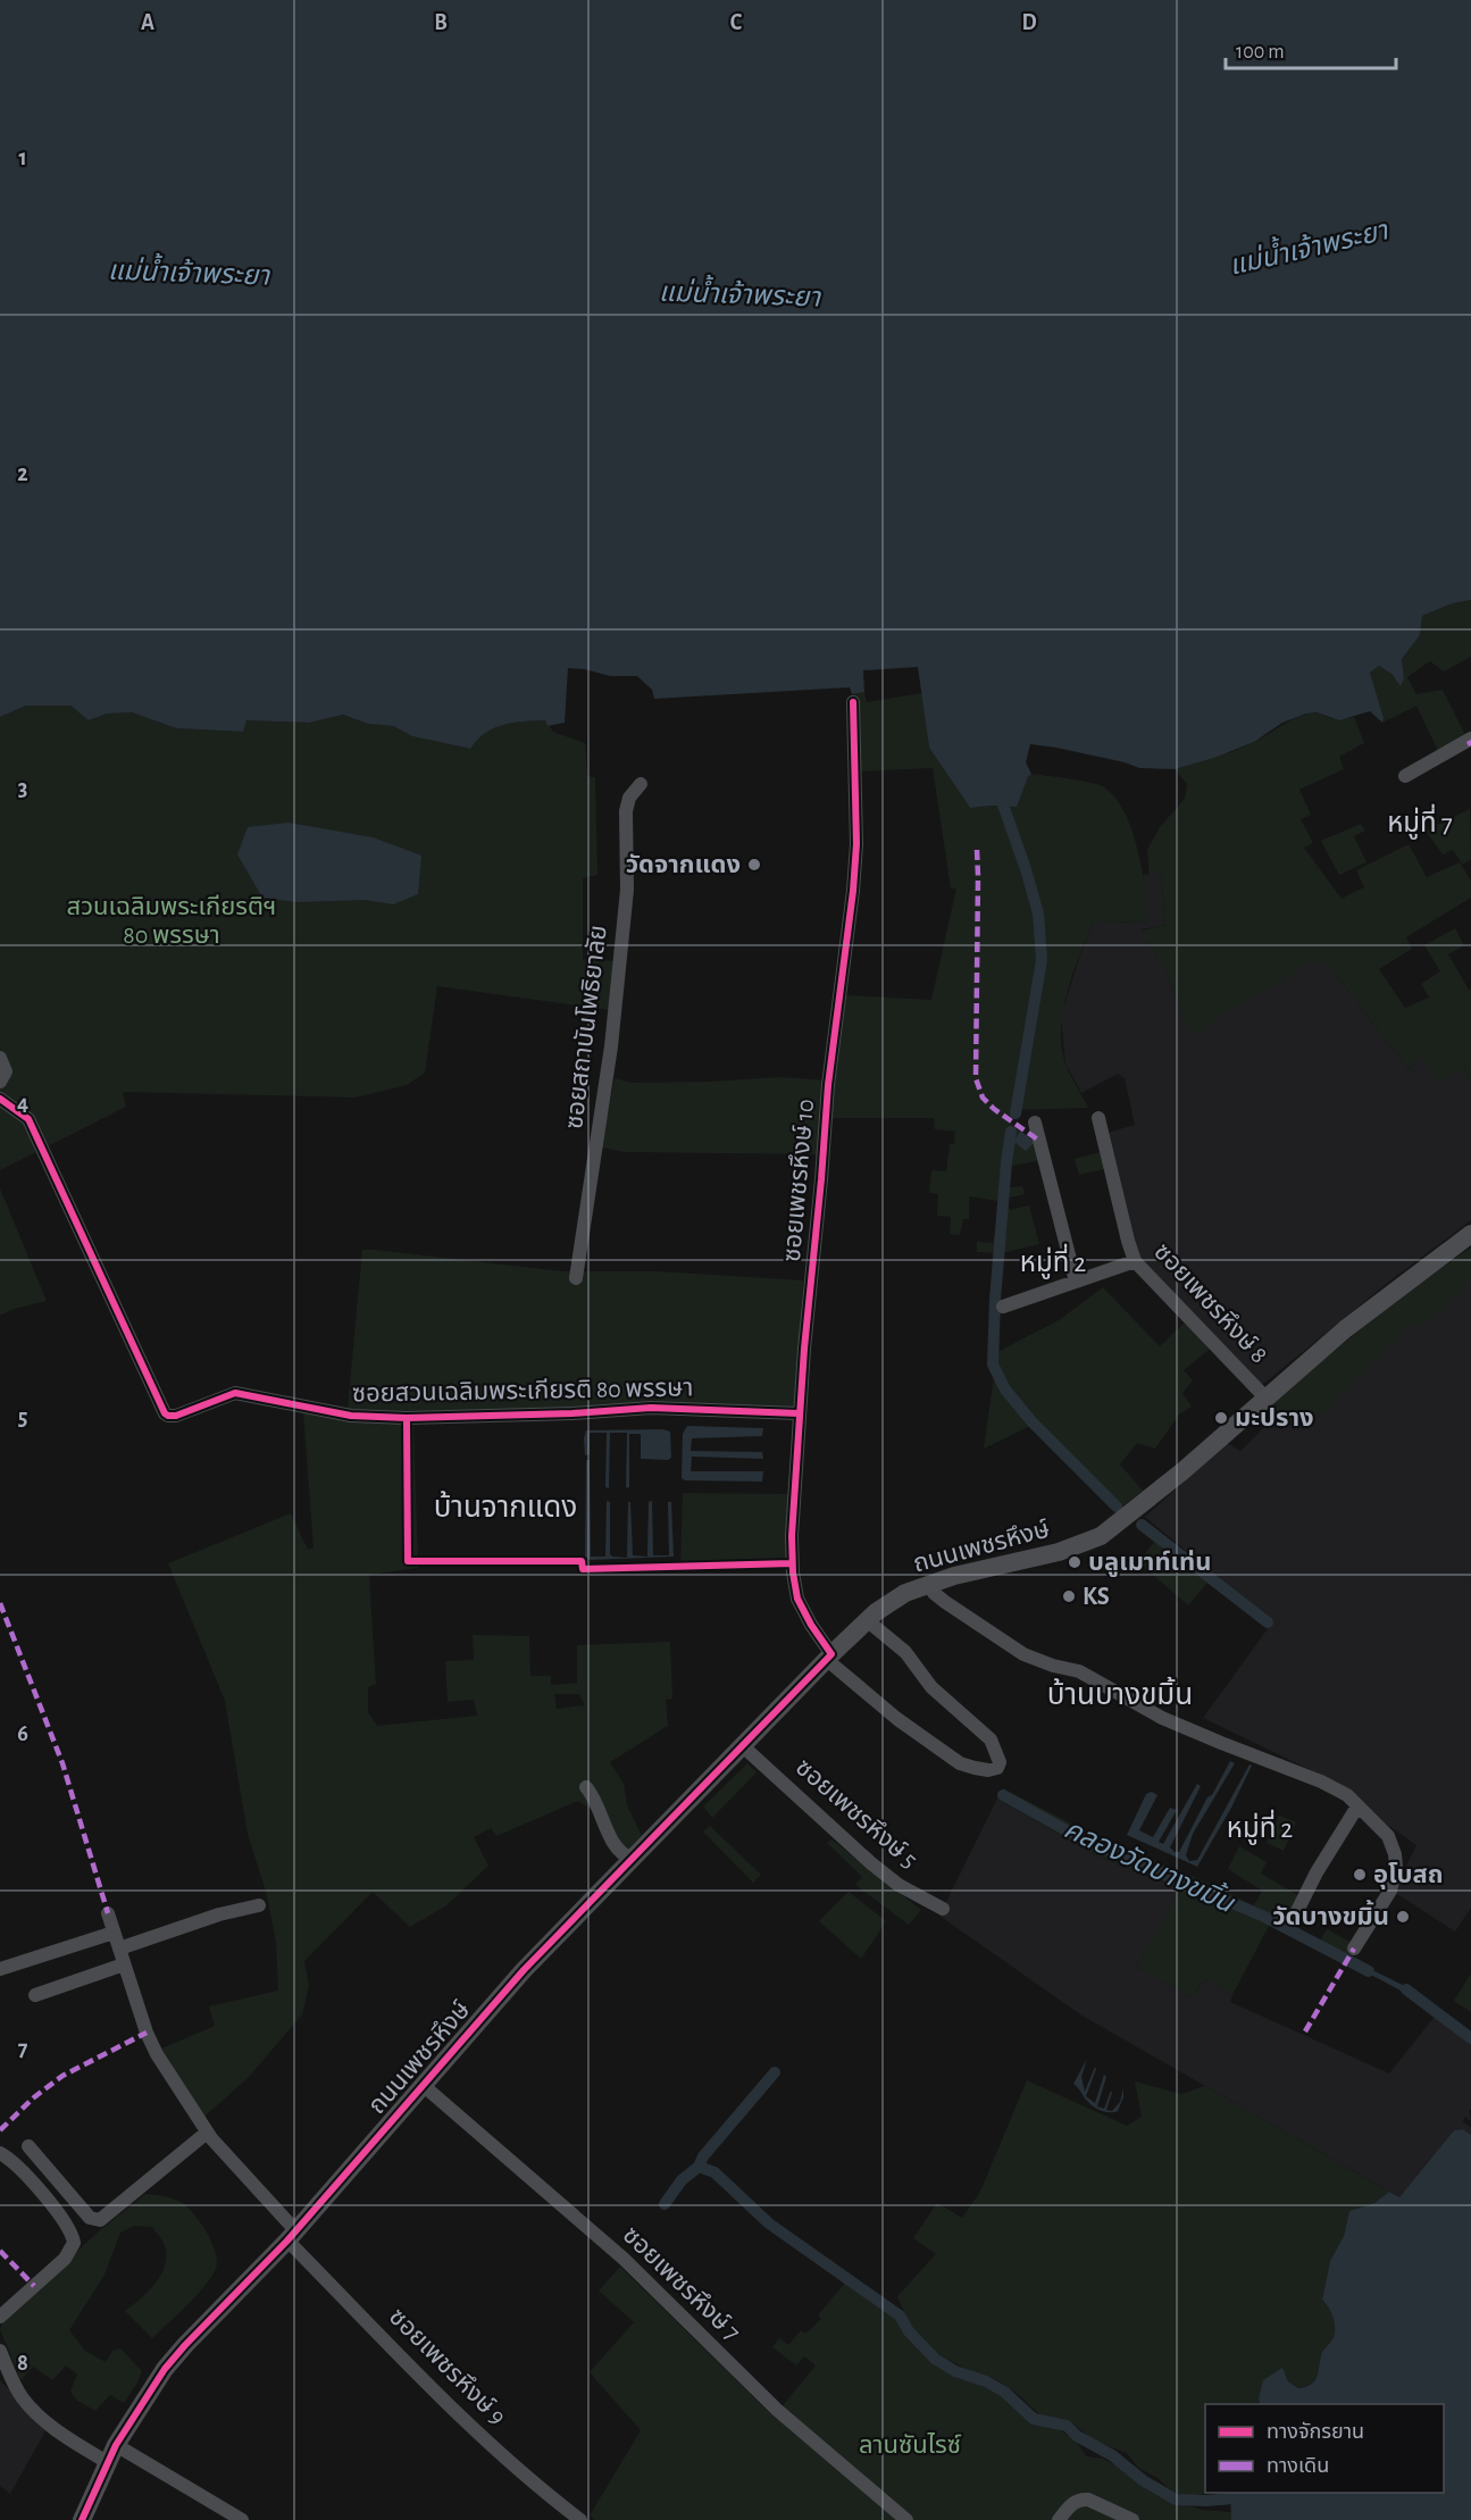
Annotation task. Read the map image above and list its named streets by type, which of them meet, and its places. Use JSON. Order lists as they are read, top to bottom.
{
  "streets": {
    "main road": ["ถนนเพชรหึงษ์"],
    "street": [
      "ซอยสถาบันโพธิยาลัย",
      "ซอยเพชรหึงษ์ 10",
      "ซอยเพชรหึงษ์ 8",
      "ซอยสวนเฉลิมพระเกียรติ 80 พรรษา",
      "ซอยเพชรหึงษ์ 5",
      "ซอยเพชรหึงษ์ 7",
      "ซอยเพชรหึงษ์ 9"
    ]
  },
  "crossings": [
    ["ซอยเพชรหึงษ์ 10", "ซอยสวนเฉลิมพระเกียรติ 80 พรรษา"],
    ["ซอยเพชรหึงษ์ 10", "ถนนเพชรหึงษ์"],
    ["ซอยเพชรหึงษ์ 8", "ถนนเพชรหึงษ์"],
    ["ถนนเพชรหึงษ์", "ซอยเพชรหึงษ์ 5"],
    ["ถนนเพชรหึงษ์", "ซอยเพชรหึงษ์ 7"],
    ["ถนนเพชรหึงษ์", "ซอยเพชรหึงษ์ 9"]
  ],
  "districts": [
    "หมู่ที่ 7",
    "หมู่ที่ 2",
    "บ้านจากแดง",
    "บ้านบางขมิ้น",
    "หมู่ที่ 2"
  ],
  "water": ["แม่น้ำเจ้าพระยา", "คลองวัดบางขมิ้น"],
  "parks": ["สวนเฉลิมพระเกียรติฯ 80 พรรษา", "ลานซันไรซ์"],
  "places": [
    "วัดจากแดง",
    "มะปราง",
    "บลูเมาท์เท่น",
    "KS",
    "อุโบสถ",
    "วัดบางขมิ้น"
  ],
  "legend": ["ทางจักรยาน", "ทางเดิน"],
  "scale_bar": "100 m",
  "grid": {
    "columns": [
      "A",
      "B",
      "C",
      "D"
    ],
    "rows": [
      "1",
      "2",
      "3",
      "4",
      "5",
      "6",
      "7",
      "8"
    ]
  }
}
